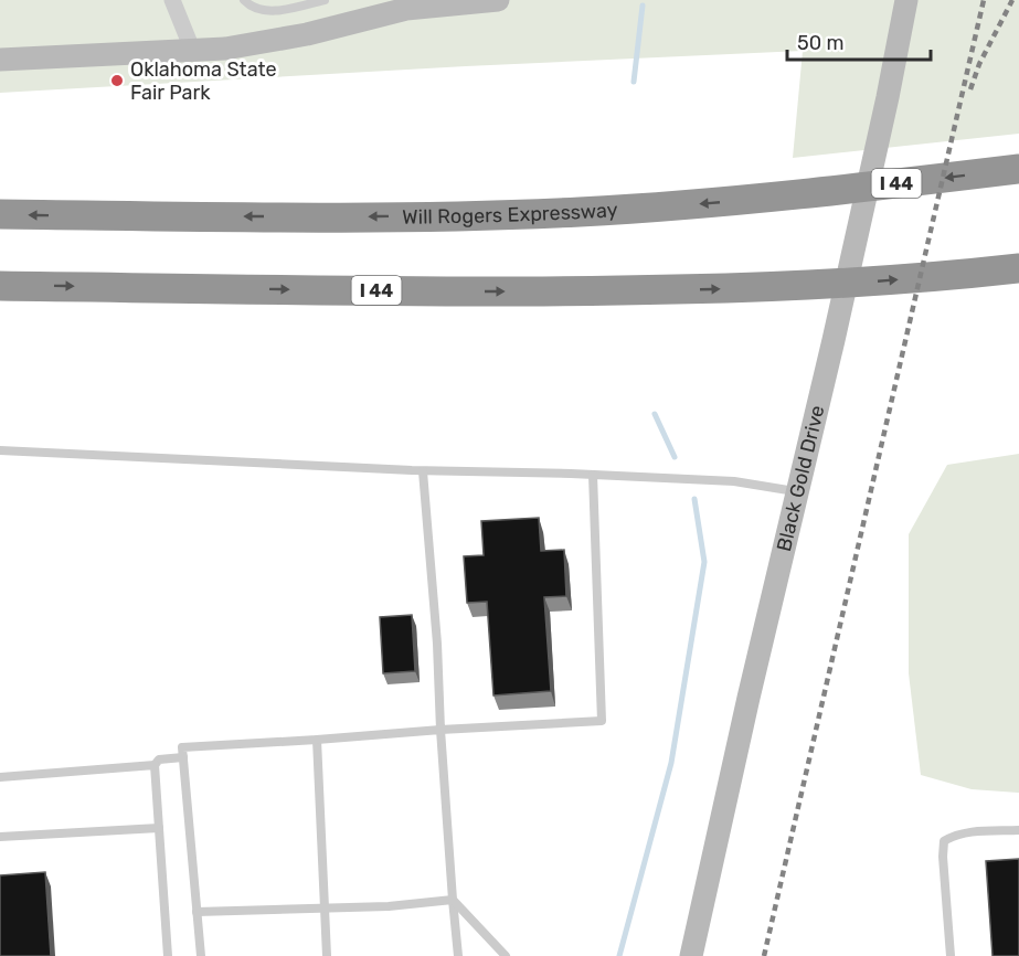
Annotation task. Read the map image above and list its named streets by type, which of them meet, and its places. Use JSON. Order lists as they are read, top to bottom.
{
  "streets": {
    "highway": ["I 44", "Will Rogers Expressway"],
    "street": ["Black Gold Drive"]
  },
  "places": ["Oklahoma State Fair Park"],
  "scale_bar": "50 m"
}
